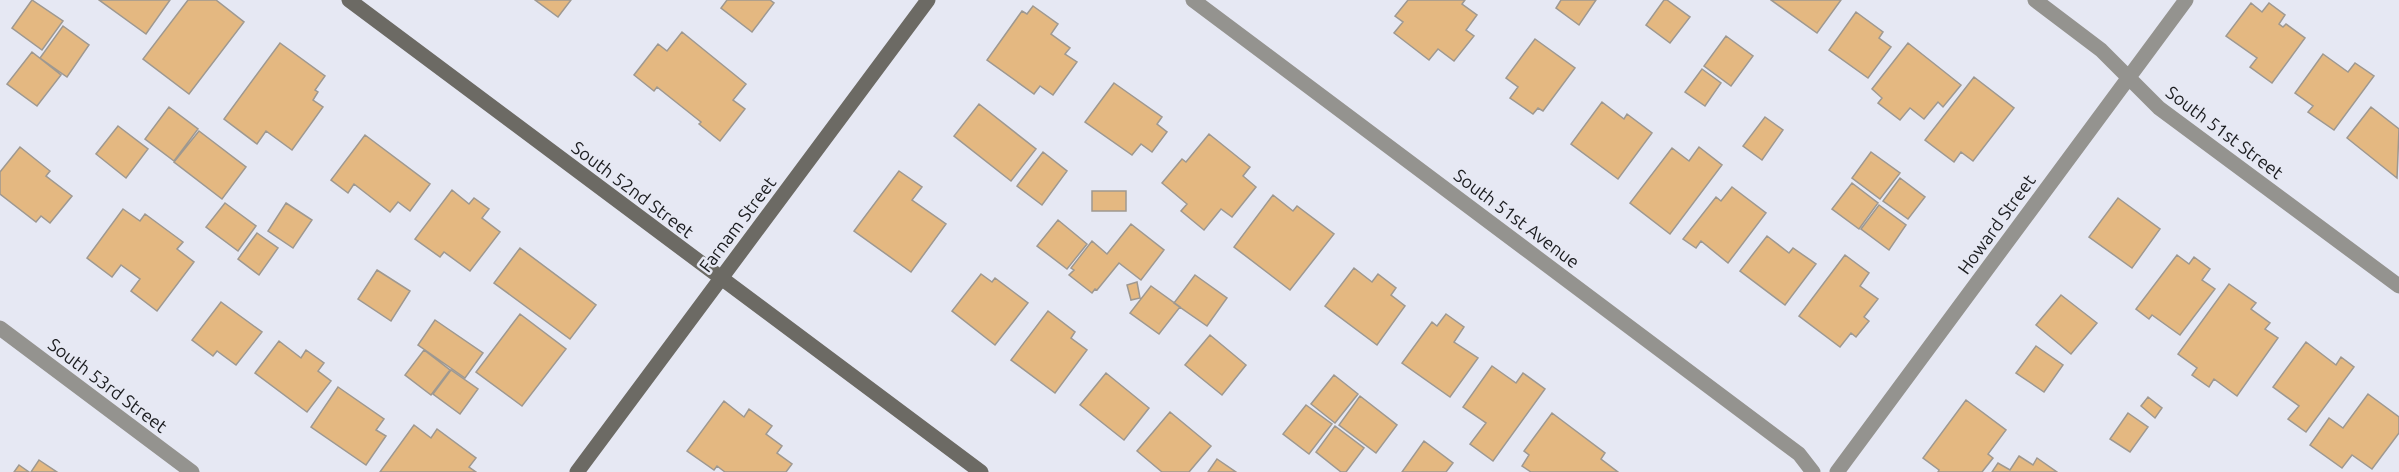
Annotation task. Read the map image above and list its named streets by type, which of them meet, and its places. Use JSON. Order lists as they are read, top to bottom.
{
  "streets": {
    "street": [
      "South 51st Street",
      "South 52nd Street",
      "South 51st Avenue",
      "Farnam Street",
      "Howard Street",
      "South 53rd Street"
    ]
  },
  "crossings": [
    ["South 51st Street", "Howard Street"],
    ["South 52nd Street", "Farnam Street"]
  ]
}
